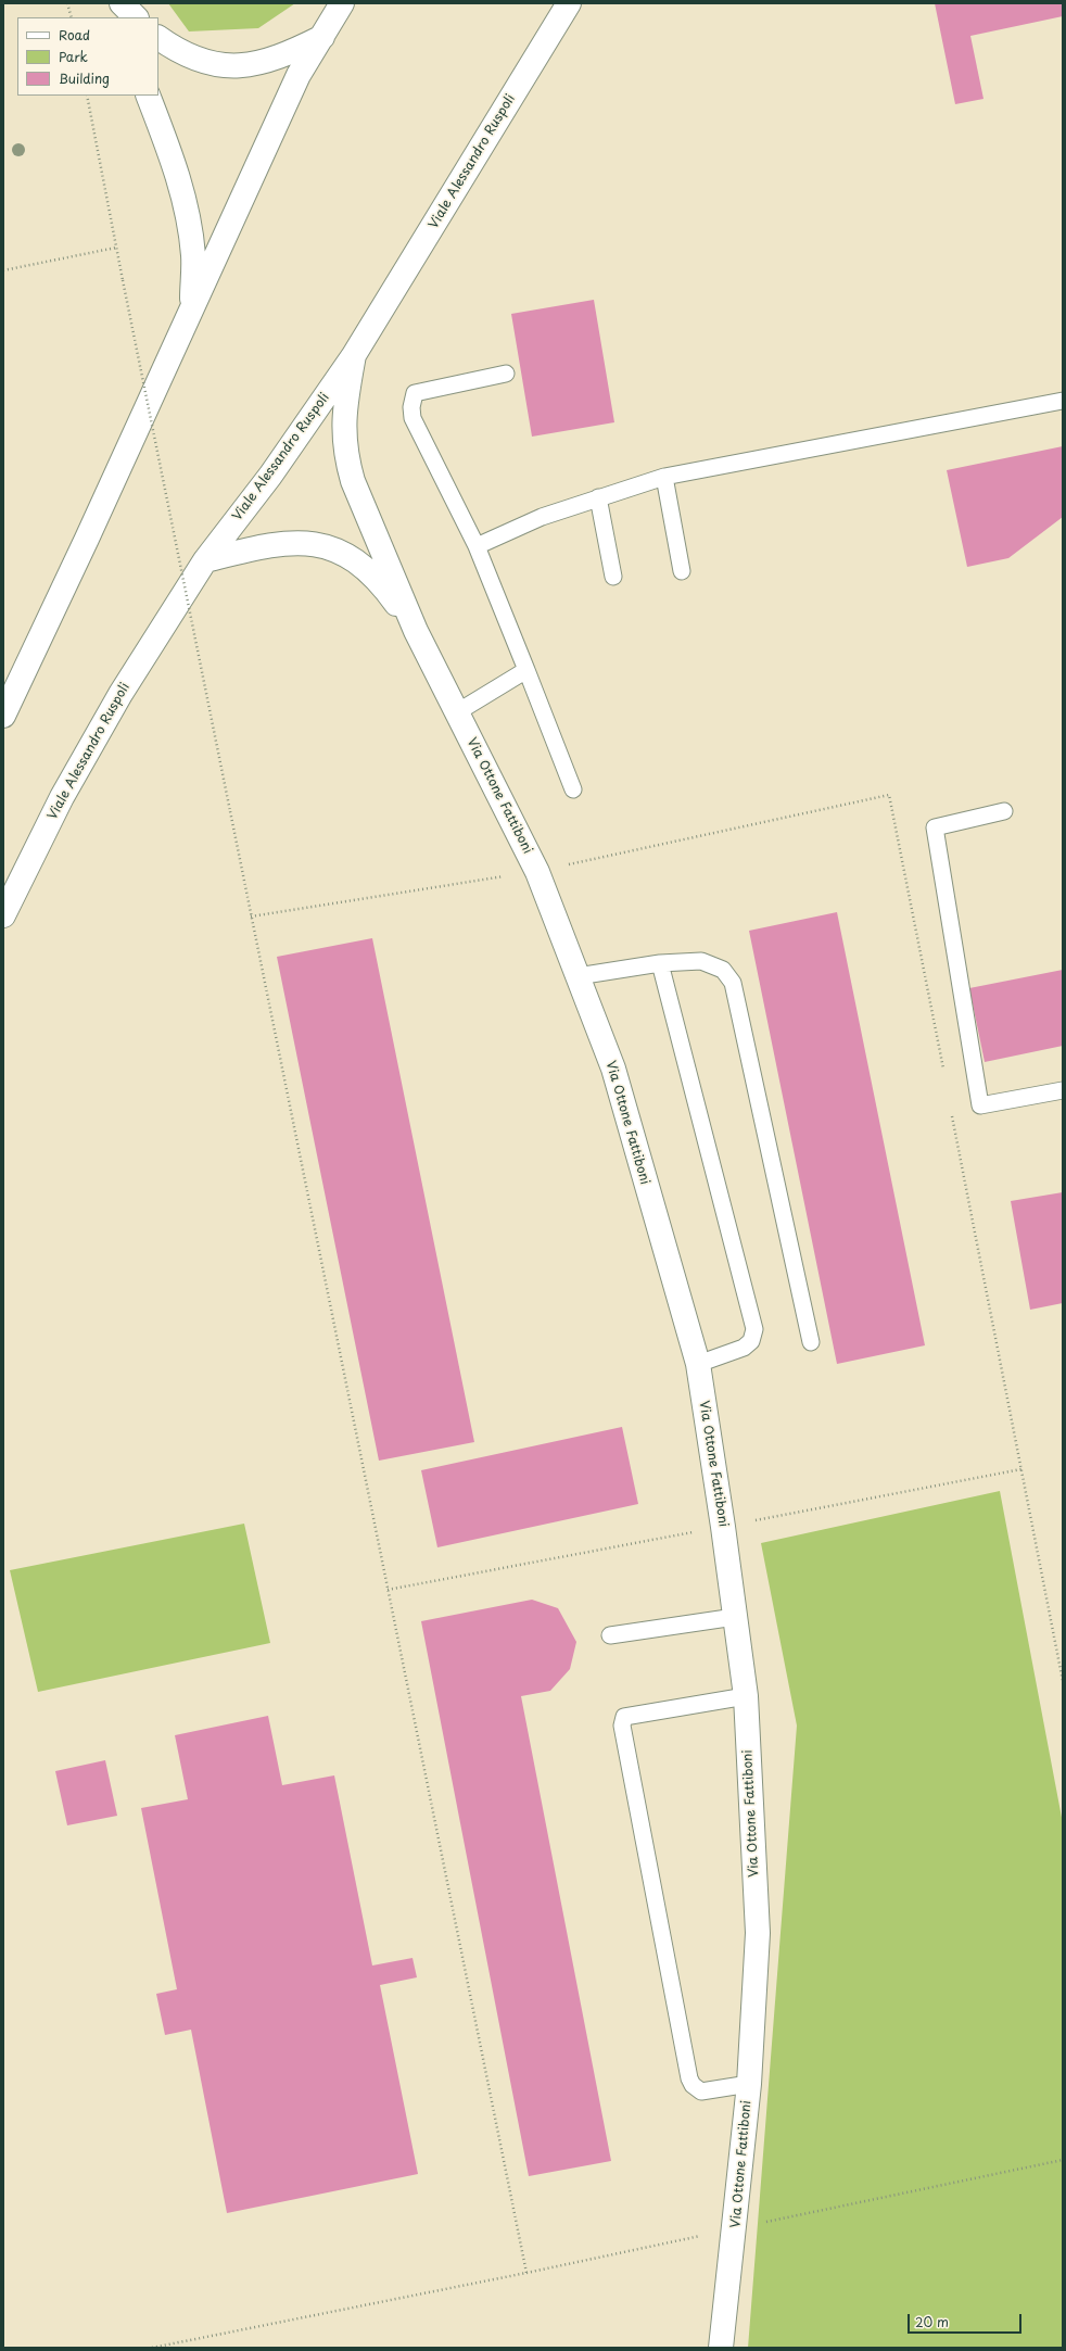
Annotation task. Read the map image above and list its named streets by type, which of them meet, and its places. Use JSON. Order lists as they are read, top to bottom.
{
  "streets": {
    "street": ["Viale Alessandro Ruspoli", "Via Ottone Fattiboni"]
  },
  "crossings": [
    ["Viale Alessandro Ruspoli", "Via Ottone Fattiboni"]
  ],
  "legend": ["Road", "Park", "Building"],
  "scale_bar": "20 m"
}
